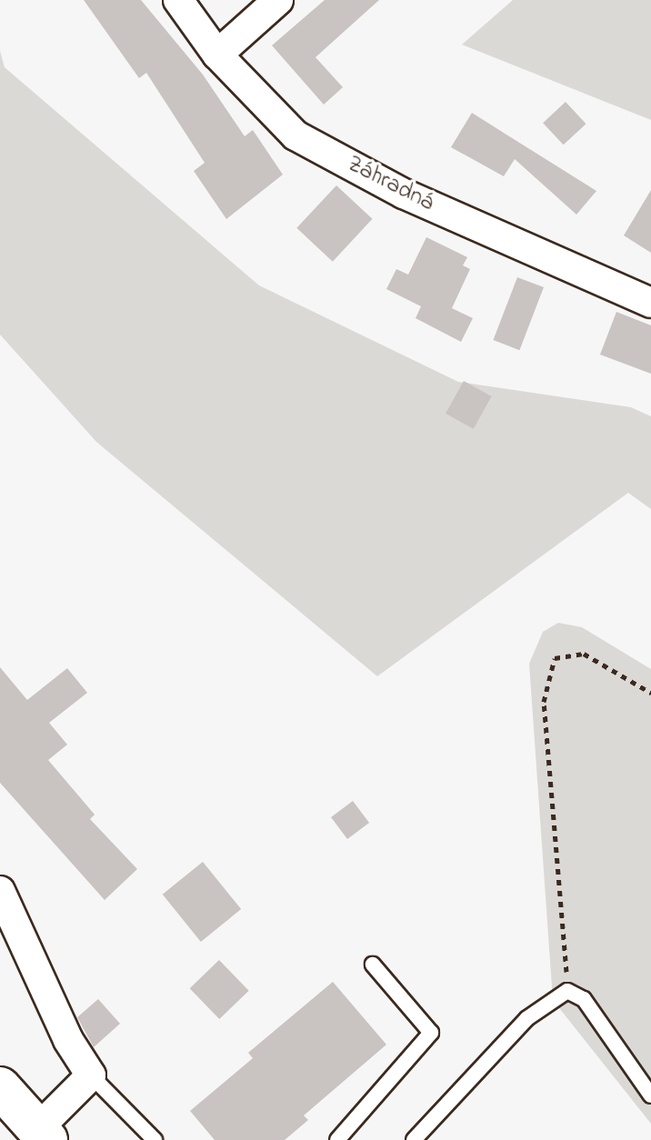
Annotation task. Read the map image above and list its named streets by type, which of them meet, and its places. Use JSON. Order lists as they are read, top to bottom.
{
  "streets": {
    "street": ["Záhradná"]
  }
}
